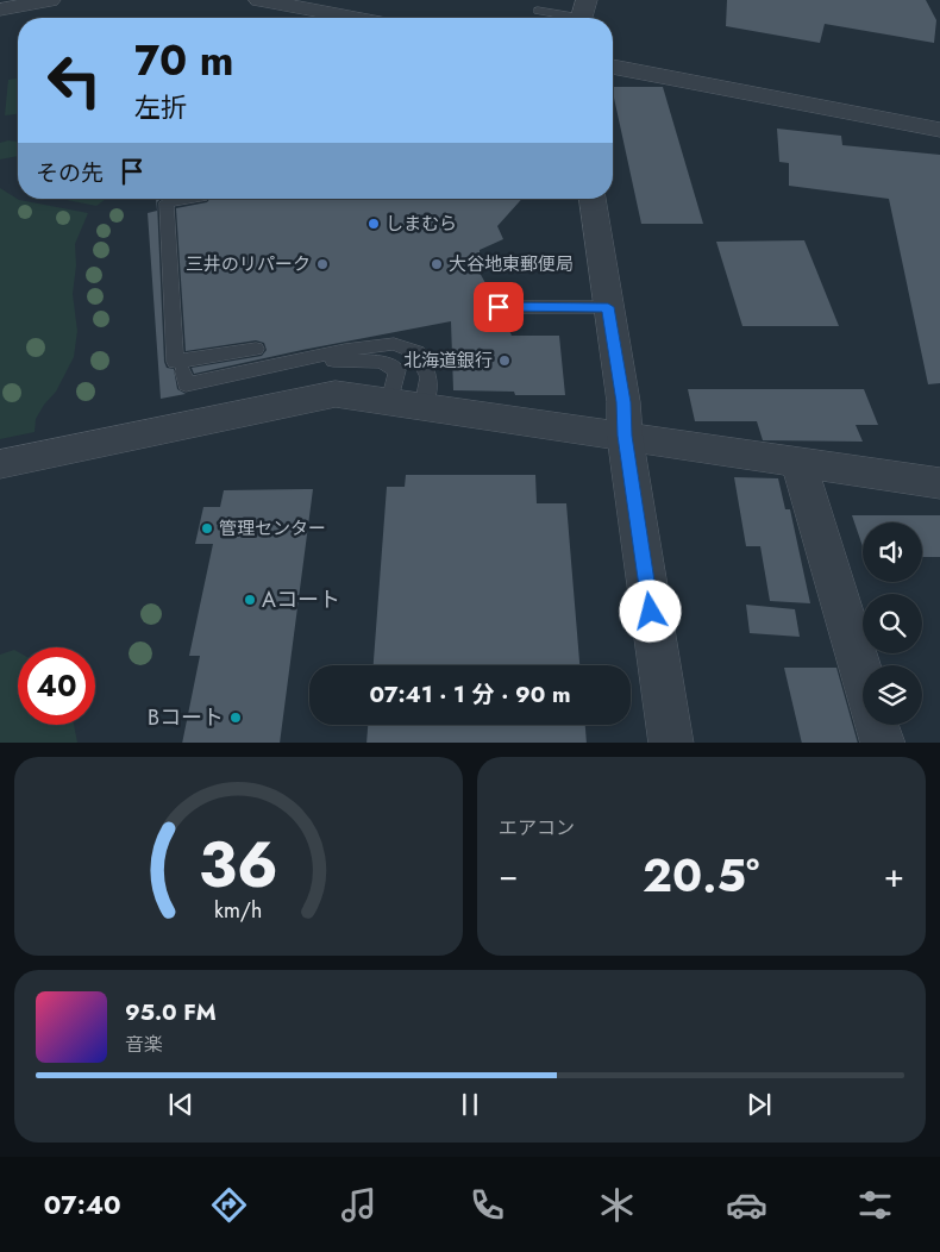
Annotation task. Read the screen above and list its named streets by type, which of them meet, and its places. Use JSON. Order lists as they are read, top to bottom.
{
  "places": [
    "しまむら",
    "三井のリパーク",
    "大谷地東郵便局",
    "北海道銀行",
    "管理センター",
    "Aコート",
    "Bコート"
  ],
  "page": {
    "turn": ["70 m", "左折"],
    "then": "その先",
    "limit": "40",
    "trip": "07:41 · 1 分 · 90 m",
    "tile": "エアコン",
    "heat": ["−", "20.5°", "+"],
    "song": ["95.0 FM", "音楽"],
    "tabs": "07:40",
    "gauge": ["36", "km/h"]
  }
}
